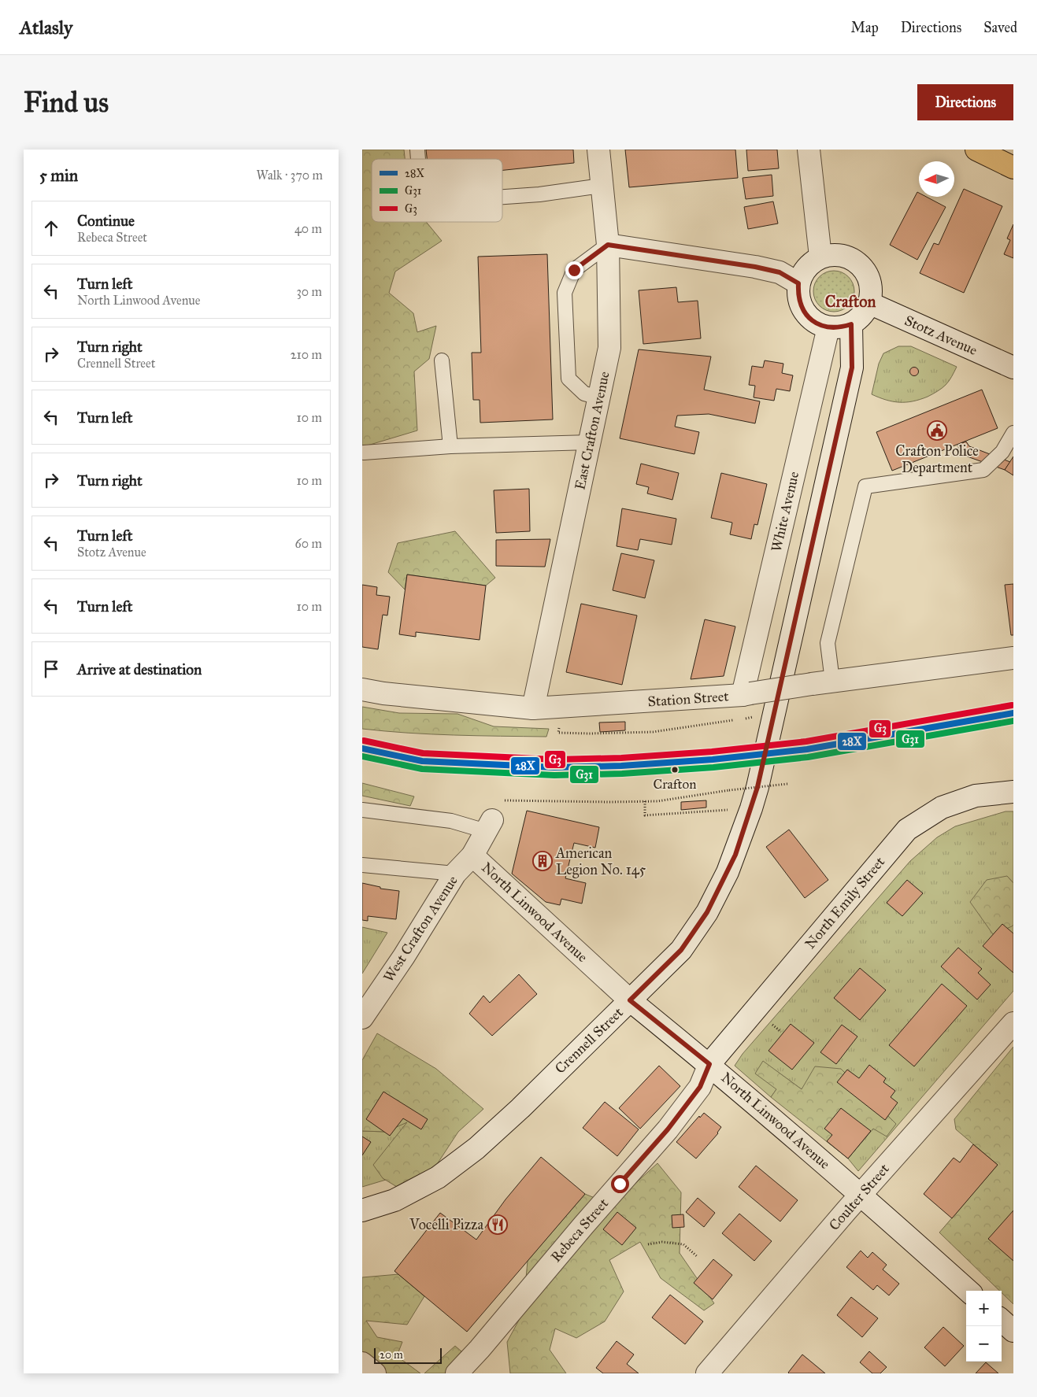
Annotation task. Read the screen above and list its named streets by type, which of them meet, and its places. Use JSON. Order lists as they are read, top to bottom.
{
  "streets": {
    "street": [
      "Stotz Avenue",
      "East Crafton Avenue",
      "White Avenue",
      "Station Street",
      "North Emily Street",
      "North Linwood Avenue",
      "West Crafton Avenue",
      "Crennell Street",
      "Coulter Street",
      "Rebeca Street"
    ]
  },
  "crossings": [
    ["Stotz Avenue", "White Avenue"],
    ["Stotz Avenue", "Crennell Street"],
    ["East Crafton Avenue", "Station Street"],
    ["White Avenue", "Station Street"],
    ["White Avenue", "Crennell Street"],
    ["North Emily Street", "North Linwood Avenue"],
    ["North Emily Street", "Rebeca Street"],
    ["North Linwood Avenue", "West Crafton Avenue"],
    ["North Linwood Avenue", "Crennell Street"],
    ["North Linwood Avenue", "Coulter Street"],
    ["North Linwood Avenue", "Rebeca Street"]
  ],
  "districts": ["Crafton"],
  "places": {
    "public building": ["Crafton Police Department"],
    "other": ["Crafton"],
    "building": ["American Legion No. 145"],
    "restaurant": ["Vocelli Pizza"]
  },
  "lines": ["transit line G3", "transit line 28X", "transit line G31"],
  "legend": ["28X", "G31", "G3"],
  "scale_bar": "20 m",
  "north": "left",
  "page": {
    "header": "Atlasly",
    "nav": ["Map", "Directions", "Saved"],
    "buttons": "Directions",
    "title": "Find us",
    "heading": ["5 min", "Walk · 370 m"],
    "list": [
      ["Continue", "Rebeca Street", "40 m"],
      ["Turn left", "North Linwood Avenue", "30 m"],
      ["Turn right", "Crennell Street", "210 m"],
      ["Turn left", "10 m"],
      ["Turn right", "10 m"],
      ["Turn left", "Stotz Avenue", "60 m"],
      ["Turn left", "10 m"],
      "Arrive at destination"
    ],
    "map_buttons": ["+", "−"],
    "scale": "20 m"
  }
}
